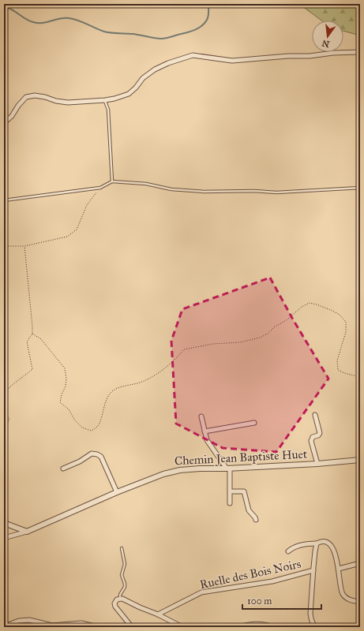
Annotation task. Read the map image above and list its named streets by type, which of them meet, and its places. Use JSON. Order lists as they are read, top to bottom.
{
  "streets": {
    "street": ["Chemin Jean Baptiste Huet", "Ruelle des Bois Noirs"]
  },
  "scale_bar": "100 m",
  "north": "bottom"
}
